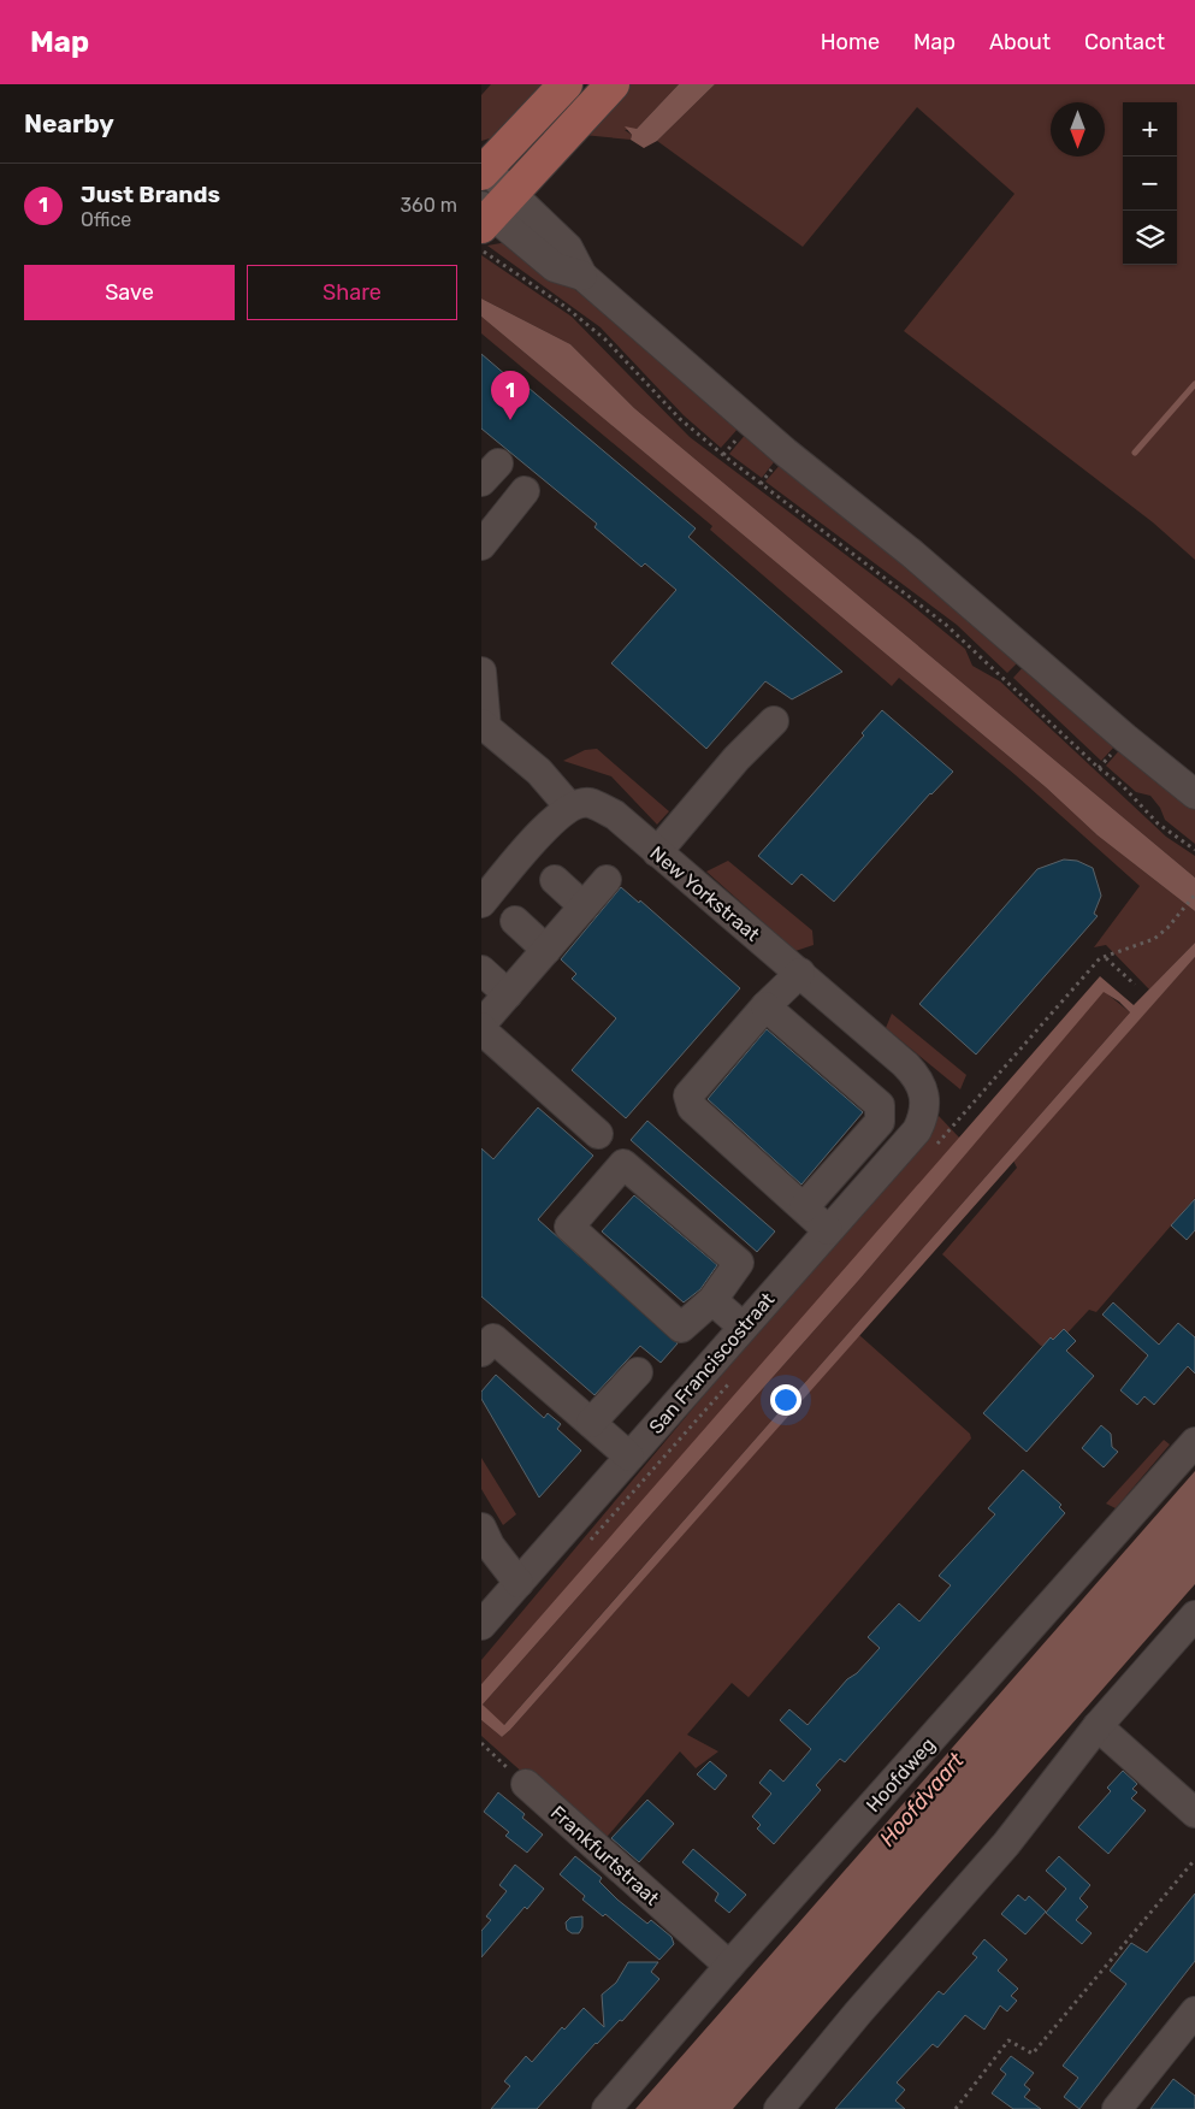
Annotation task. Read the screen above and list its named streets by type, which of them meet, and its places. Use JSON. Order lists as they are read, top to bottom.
{
  "streets": {
    "street": [
      "New Yorkstraat",
      "San Franciscostraat",
      "Hoofdweg",
      "Frankfurtstraat"
    ]
  },
  "crossings": [
    ["New Yorkstraat", "San Franciscostraat"],
    ["Hoofdweg", "Frankfurtstraat"]
  ],
  "water": ["Hoofdvaart"],
  "north": "bottom",
  "page": {
    "header": "Map",
    "nav": [
      "Home",
      "Map",
      "About",
      "Contact"
    ],
    "heading": "Nearby",
    "map_buttons": ["+", "−"],
    "list": [
      {
        "mark": "1",
        "name": "Just Brands",
        "note": "Office",
        "value": "360 m"
      }
    ],
    "buttons": ["Save", "Share"],
    "pins": "1"
  }
}
